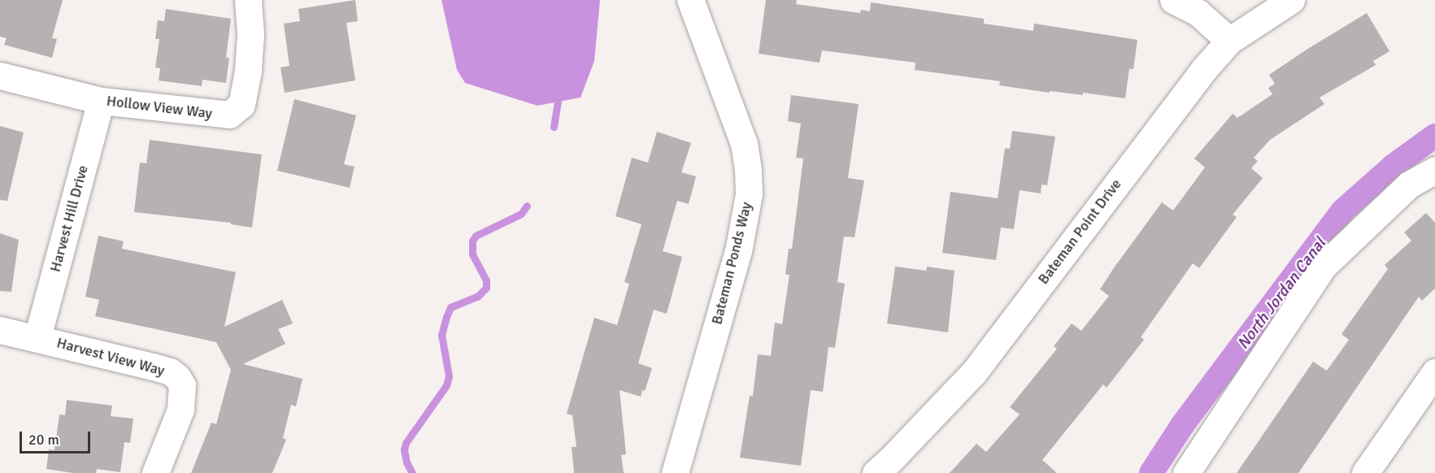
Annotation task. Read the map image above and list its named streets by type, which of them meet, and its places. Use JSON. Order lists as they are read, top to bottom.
{
  "streets": {
    "street": [
      "Hollow View Way",
      "Harvest Hill Drive",
      "Bateman Point Drive",
      "Bateman Ponds Way",
      "Harvest View Way"
    ]
  },
  "crossings": [
    ["Hollow View Way", "Harvest Hill Drive"],
    ["Harvest Hill Drive", "Harvest View Way"]
  ],
  "water": ["North Jordan Canal"],
  "scale_bar": "20 m"
}
